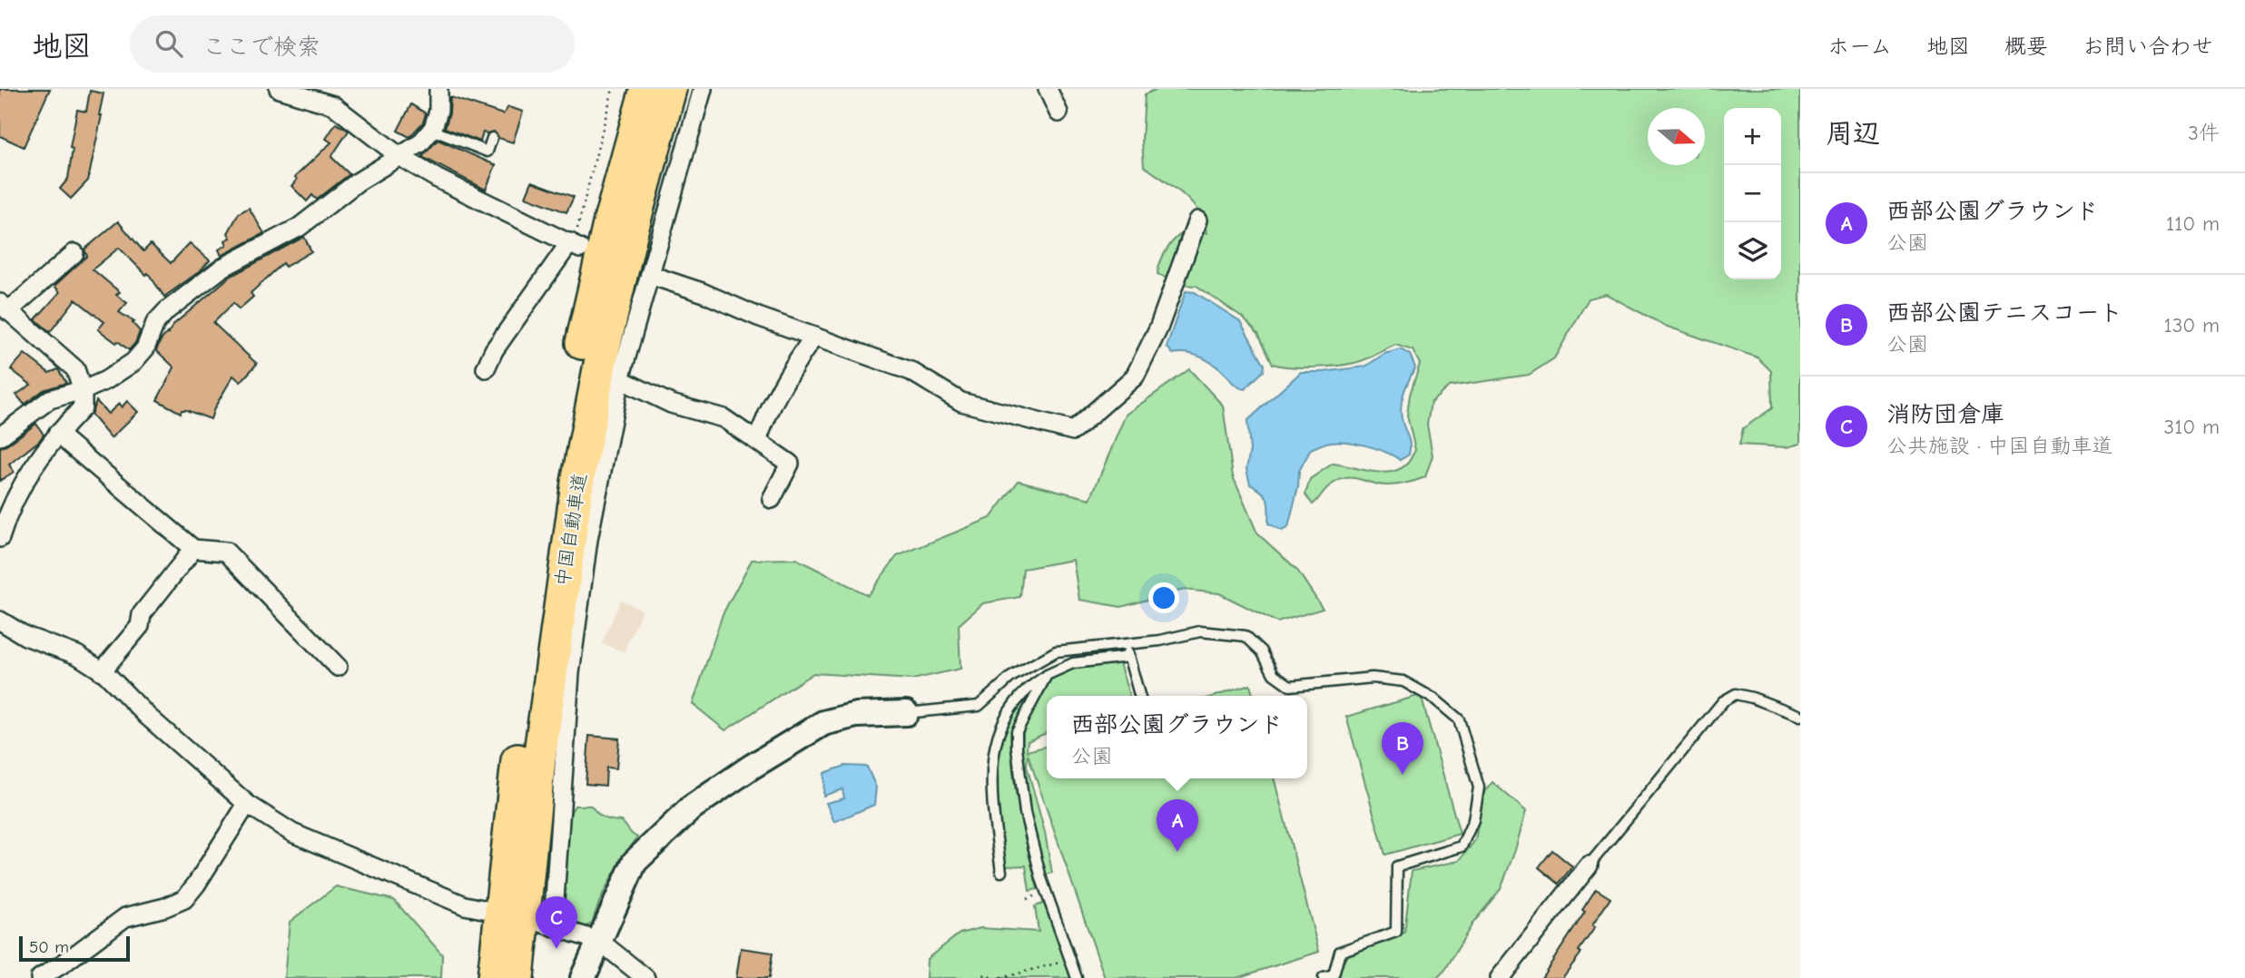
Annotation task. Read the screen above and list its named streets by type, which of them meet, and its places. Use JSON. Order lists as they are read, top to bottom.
{
  "streets": {
    "highway": ["中国自動車道"]
  },
  "scale_bar": "50 m",
  "north": "right",
  "page": {
    "header": "地図",
    "search": "ここで検索",
    "nav": [
      "ホーム",
      "地図",
      "概要",
      "お問い合わせ"
    ],
    "heading": ["周辺", "3件"],
    "map_buttons": ["+", "−"],
    "list": [
      {
        "mark": "A",
        "name": "西部公園グラウンド",
        "note": "公園",
        "value": "110 m"
      },
      {
        "mark": "B",
        "name": "西部公園テニスコート",
        "note": "公園",
        "value": "130 m"
      },
      {
        "mark": "C",
        "name": "消防団倉庫",
        "note": "公共施設 · 中国自動車道",
        "value": "310 m"
      }
    ],
    "popup": ["西部公園グラウンド", "公園"],
    "pins": ["B", "A", "C"],
    "scale": "50 m"
  }
}
